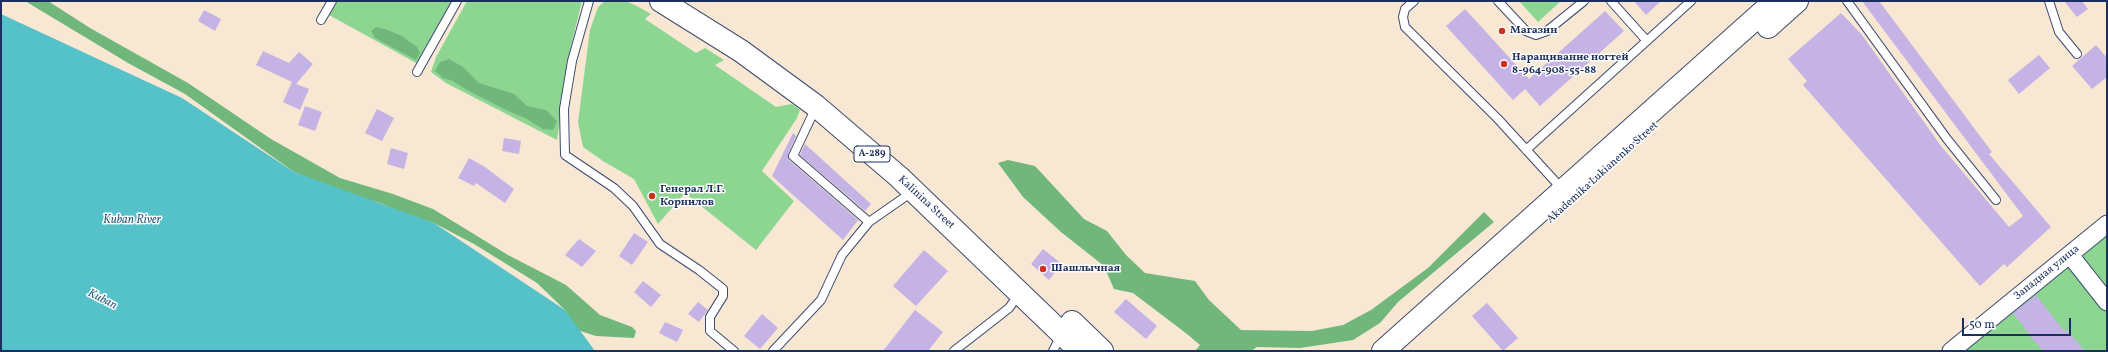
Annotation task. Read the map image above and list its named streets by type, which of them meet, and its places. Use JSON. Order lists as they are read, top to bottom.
{
  "streets": {
    "highway": ["А-289", "Akademika Lukianenko Street", "Kalinina Street"],
    "street": ["Западная улица"]
  },
  "water": ["Kuban River", "Kuban"],
  "places": [
    "Магазин",
    "Наращивание ногтей 8-964-908-55-88",
    "Генерал Л.Г. Корнилов",
    "Шашлычная"
  ],
  "scale_bar": "50 m"
}
